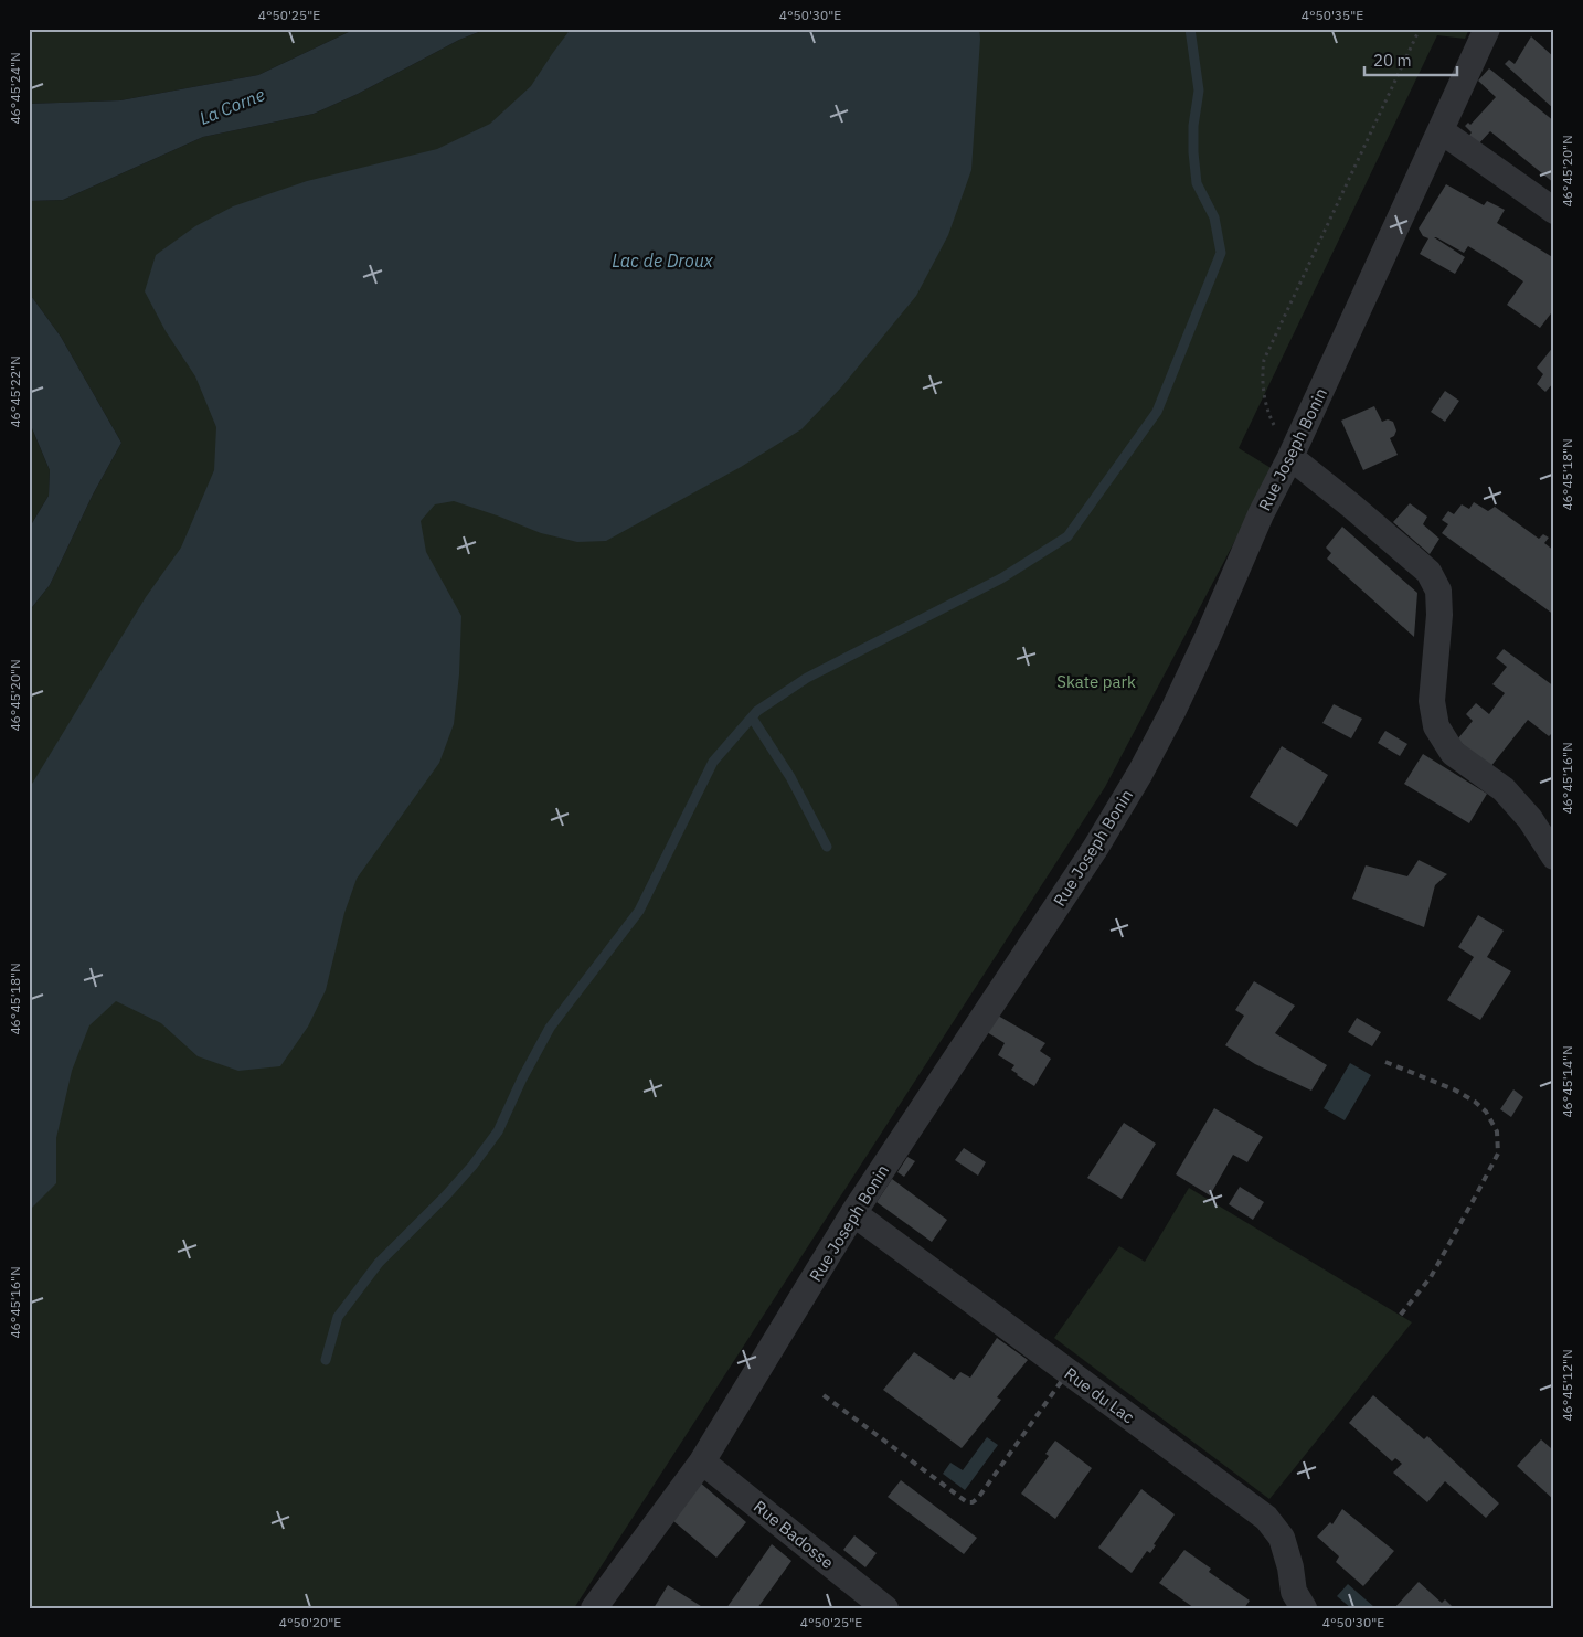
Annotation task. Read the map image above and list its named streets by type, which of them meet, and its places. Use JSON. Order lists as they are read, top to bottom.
{
  "streets": {
    "street": ["Rue Joseph Bonin", "Rue du Lac", "Rue Badosse"]
  },
  "crossings": [
    ["Rue Joseph Bonin", "Rue du Lac"],
    ["Rue Joseph Bonin", "Rue Badosse"]
  ],
  "water": ["La Corne", "Lac de Droux"],
  "parks": ["Skate park"],
  "scale_bar": "20 m",
  "coordinates": [
    "4°50'25\"E",
    "4°50'30\"E",
    "4°50'35\"E",
    "46°45'24\"N",
    "46°45'20\"N",
    "46°45'22\"N",
    "46°45'18\"N",
    "46°45'16\"N",
    "46°45'14\"N",
    "46°45'12\"N",
    "4°50'20\"E"
  ]
}
